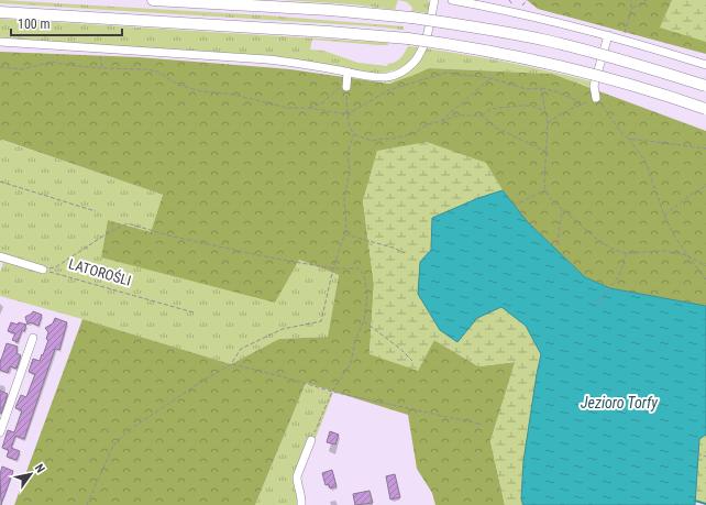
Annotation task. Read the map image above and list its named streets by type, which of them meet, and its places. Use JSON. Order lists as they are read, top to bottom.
{
  "streets": {
    "path": ["LATOROŚLI"]
  },
  "water": ["Jezioro Torfy"],
  "scale_bar": "100 m",
  "north": "top right"
}
